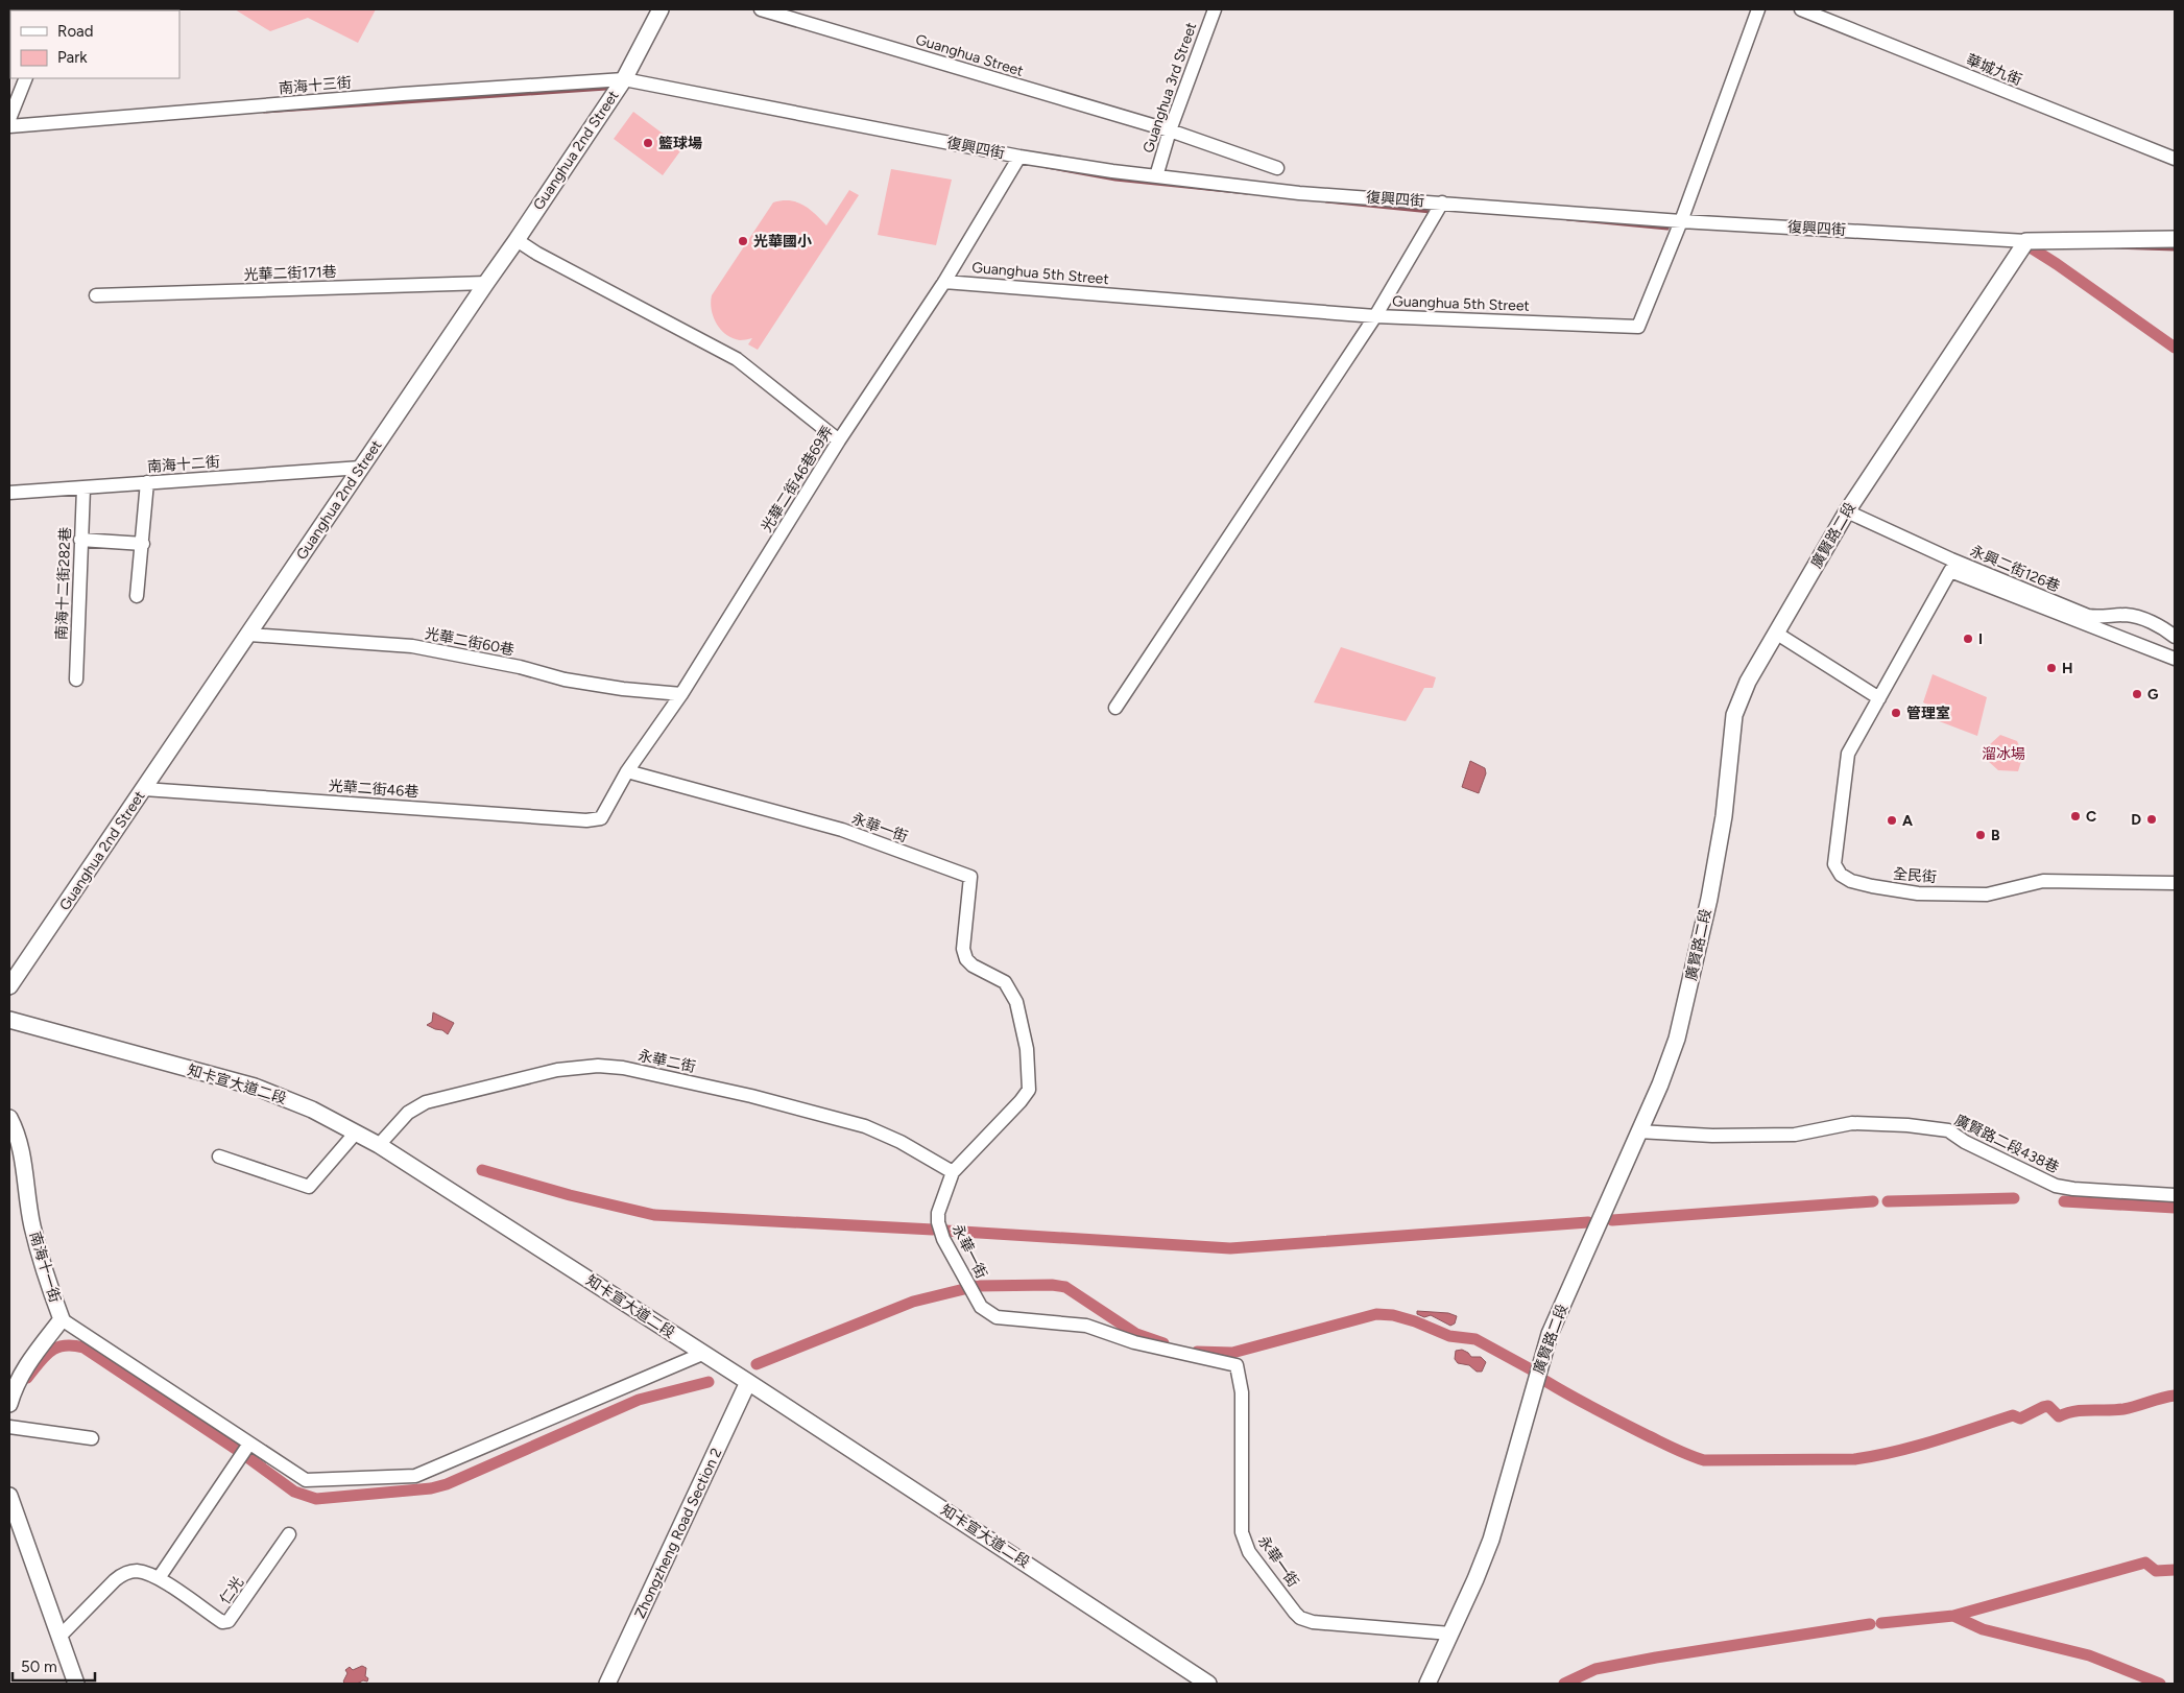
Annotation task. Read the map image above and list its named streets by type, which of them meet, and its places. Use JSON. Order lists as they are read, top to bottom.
{
  "streets": {
    "street": [
      "Guanghua Street",
      "華城九街",
      "南海十三街",
      "Guanghua 3rd Street",
      "復興四街",
      "Guanghua 2nd Street",
      "光華二街171巷",
      "Guanghua 5th Street",
      "南海十二街",
      "光華二街46巷69弄",
      "廣賢路二段",
      "永興二街126巷",
      "南海十二街282巷",
      "光華二街60巷",
      "光華二街46巷",
      "永華一街",
      "全民街",
      "永華二街",
      "知卡宣大道二段",
      "廣賢路二段438巷",
      "南海十一街",
      "Zhongzheng Road Section 2",
      "仁光"
    ]
  },
  "crossings": [
    ["Guanghua Street", "Guanghua 3rd Street"],
    ["南海十三街", "復興四街"],
    ["南海十三街", "Guanghua 2nd Street"],
    ["Guanghua 3rd Street", "復興四街"],
    ["復興四街", "Guanghua 2nd Street"],
    ["復興四街", "Guanghua 5th Street"],
    ["復興四街", "光華二街46巷69弄"],
    ["復興四街", "廣賢路二段"],
    ["Guanghua 2nd Street", "光華二街171巷"],
    ["Guanghua 2nd Street", "南海十二街"],
    ["Guanghua 2nd Street", "光華二街60巷"],
    ["Guanghua 2nd Street", "光華二街46巷"],
    ["Guanghua 5th Street", "光華二街46巷69弄"],
    ["南海十二街", "南海十二街282巷"],
    ["光華二街46巷69弄", "光華二街60巷"],
    ["光華二街46巷69弄", "光華二街46巷"],
    ["光華二街46巷69弄", "永華一街"],
    ["廣賢路二段", "永興二街126巷"],
    ["廣賢路二段", "永華一街"],
    ["廣賢路二段", "廣賢路二段438巷"],
    ["永華一街", "永華二街"],
    ["永華二街", "知卡宣大道二段"],
    ["知卡宣大道二段", "Zhongzheng Road Section 2"]
  ],
  "parks": ["溜冰場"],
  "places": [
    "籃球場",
    "光華國小",
    "I",
    "H",
    "G",
    "管理室",
    "C",
    "D",
    "A",
    "B"
  ],
  "legend": ["Road", "Park"],
  "scale_bar": "50 m"
}
